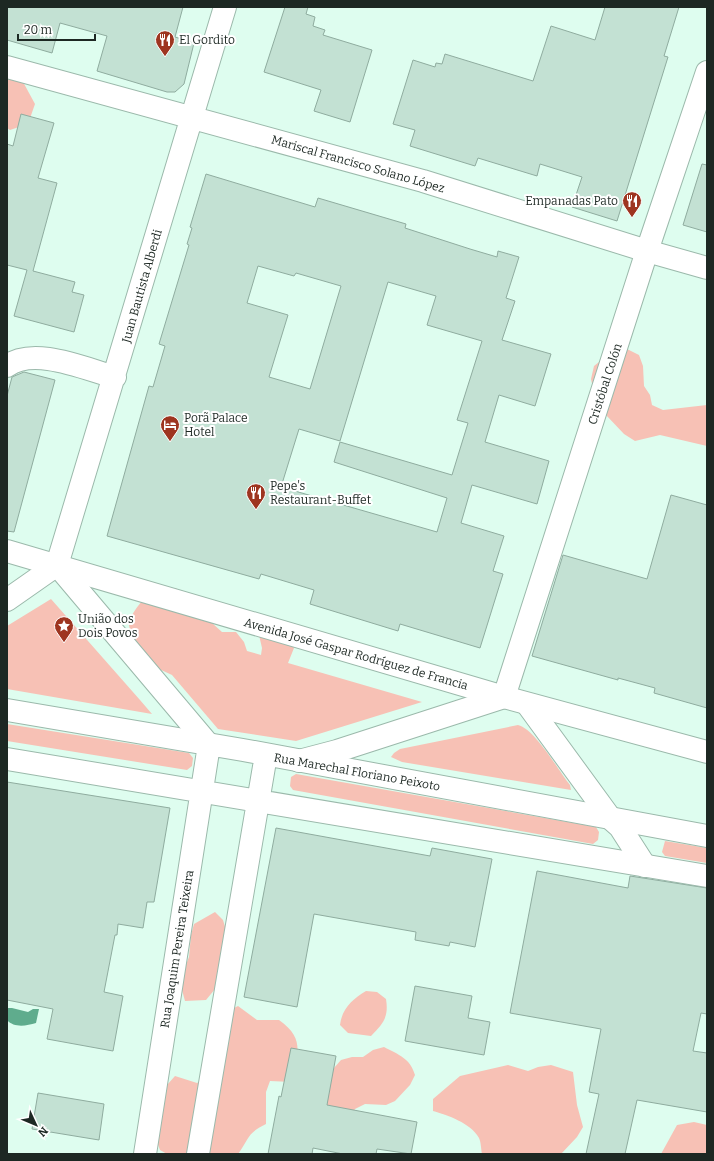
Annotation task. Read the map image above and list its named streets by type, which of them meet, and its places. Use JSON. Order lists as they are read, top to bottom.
{
  "streets": {
    "main road": [
      "Mariscal Francisco Solano López",
      "Juan Bautista Alberdi",
      "Cristóbal Colón",
      "Avenida José Gaspar Rodríguez de Francia",
      "Rua Marechal Floriano Peixoto",
      "Rua Joaquim Pereira Teixeira"
    ]
  },
  "crossings": [
    ["Mariscal Francisco Solano López", "Juan Bautista Alberdi"],
    ["Mariscal Francisco Solano López", "Cristóbal Colón"],
    ["Juan Bautista Alberdi", "Avenida José Gaspar Rodríguez de Francia"],
    ["Cristóbal Colón", "Avenida José Gaspar Rodríguez de Francia"],
    ["Rua Marechal Floriano Peixoto", "Rua Joaquim Pereira Teixeira"]
  ],
  "places": {
    "restaurant": ["El Gordito", "Empanadas Pato", "Pepe's Restaurant-Buffet"],
    "hotel": ["Porã Palace Hotel"],
    "place": ["União dos Dois Povos"]
  },
  "scale_bar": "20 m",
  "north": "bottom right"
}
